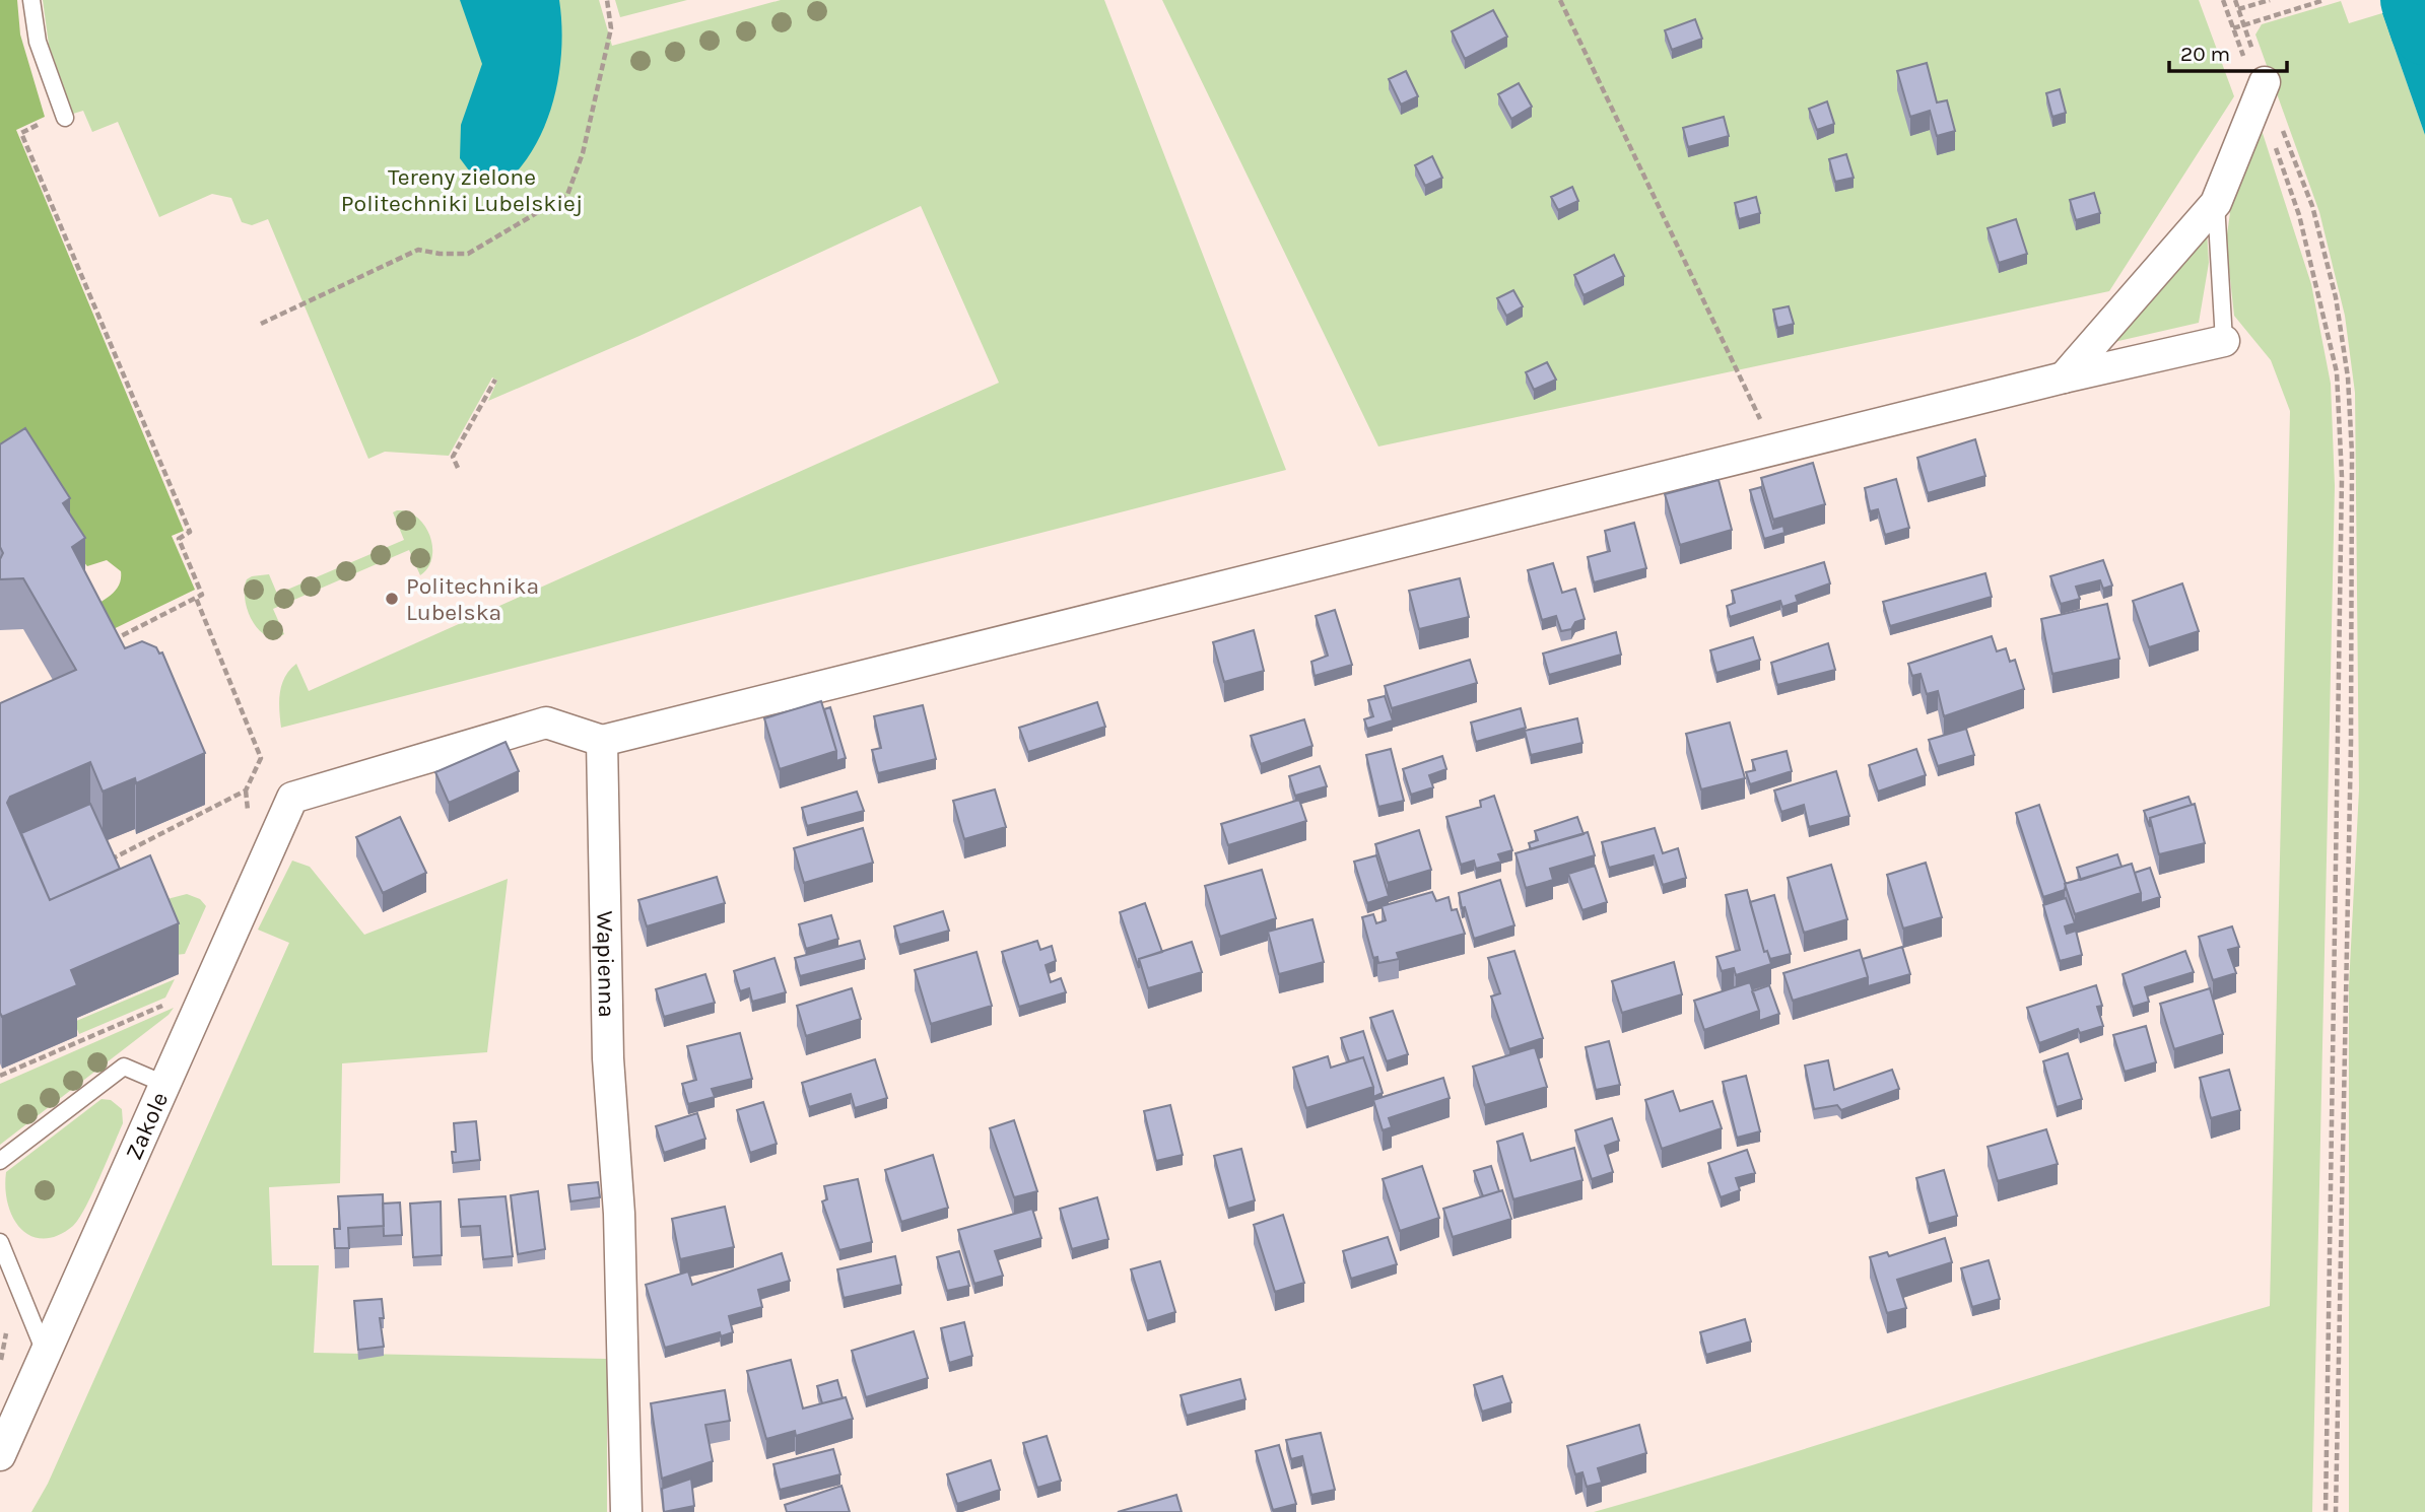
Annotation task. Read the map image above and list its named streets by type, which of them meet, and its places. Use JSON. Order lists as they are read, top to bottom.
{
  "streets": {
    "street": ["Wapienna", "Zakole"]
  },
  "crossings": [
    ["Wapienna", "Zakole"]
  ],
  "parks": ["Tereny zielone Politechniki Lubelskiej"],
  "places": ["Politechnika Lubelska"],
  "scale_bar": "20 m"
}
